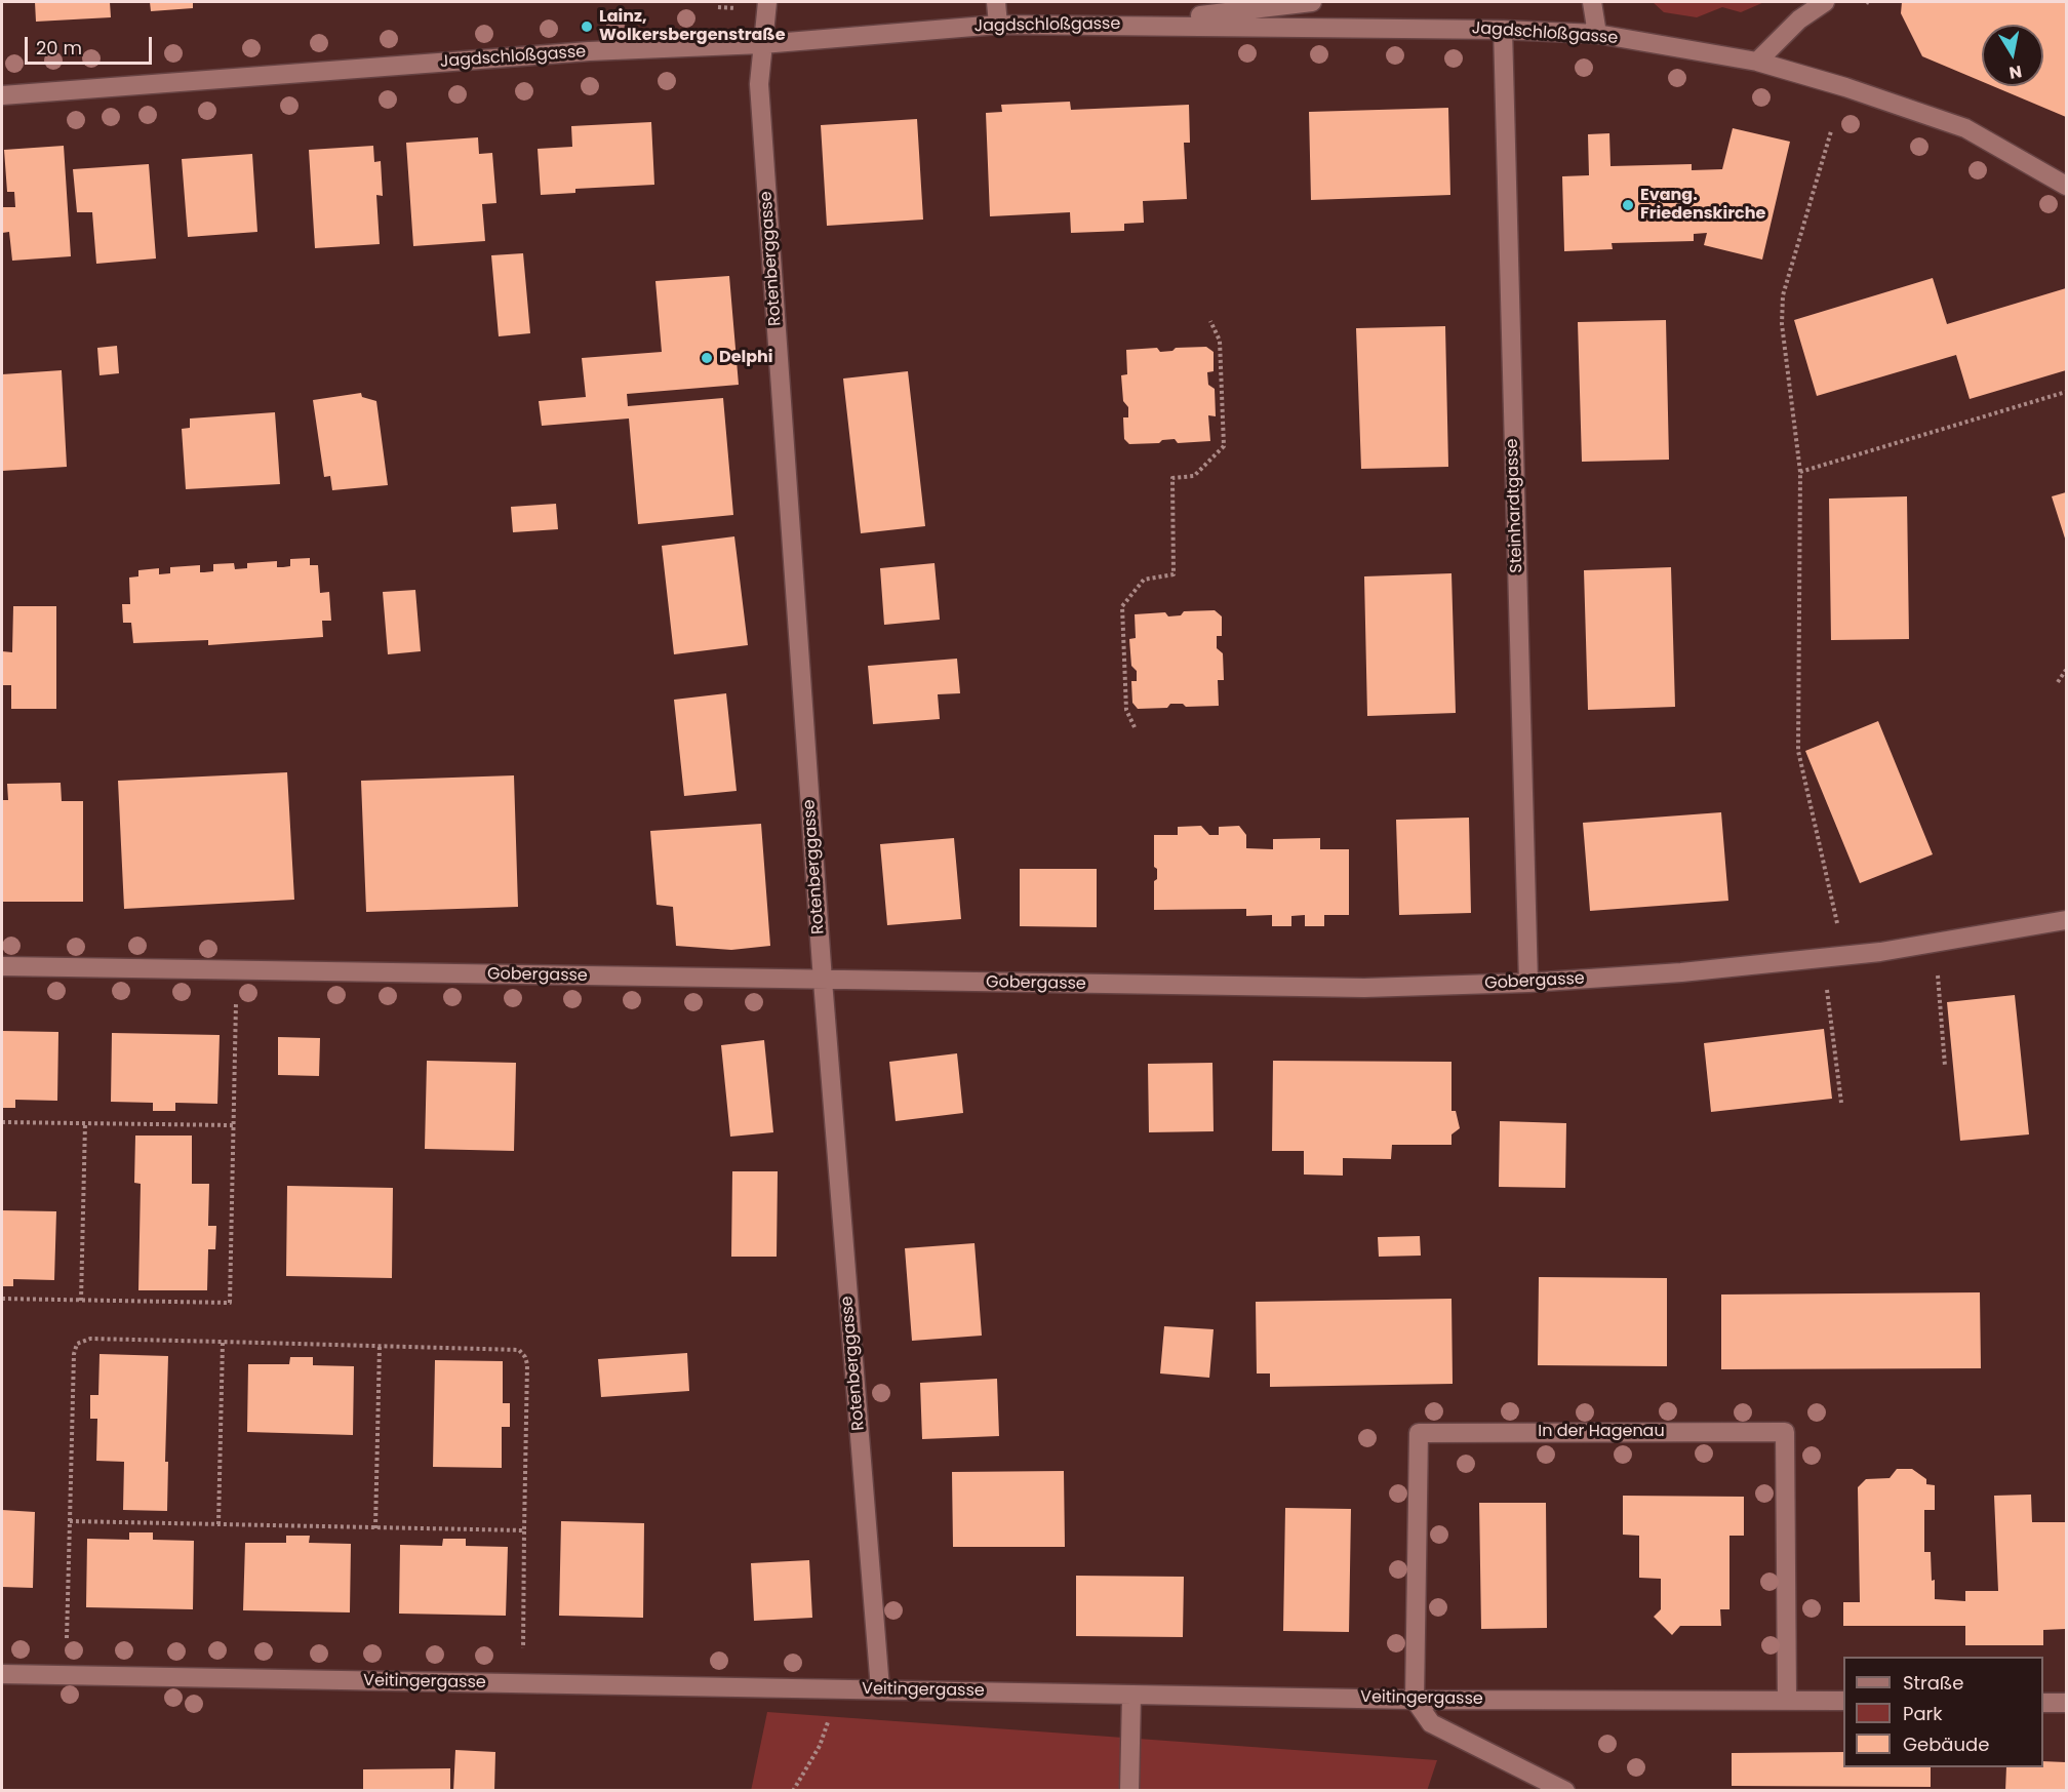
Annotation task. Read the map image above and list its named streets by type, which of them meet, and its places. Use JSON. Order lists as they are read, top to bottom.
{
  "streets": {
    "street": [
      "Jagdschloßgasse",
      "Rotenberggasse",
      "Steinhardtgasse",
      "Gobergasse",
      "In der Hagenau",
      "Veitingergasse"
    ]
  },
  "crossings": [
    ["Jagdschloßgasse", "Rotenberggasse"],
    ["Jagdschloßgasse", "Steinhardtgasse"],
    ["Rotenberggasse", "Gobergasse"],
    ["Rotenberggasse", "Veitingergasse"],
    ["Steinhardtgasse", "Gobergasse"],
    ["In der Hagenau", "Veitingergasse"]
  ],
  "places": ["Lainz, Wolkersbergenstraße", "Evang. Friedenskirche", "Delphi"],
  "legend": ["Straße", "Park", "Gebäude"],
  "scale_bar": "20 m",
  "north": "bottom"
}
